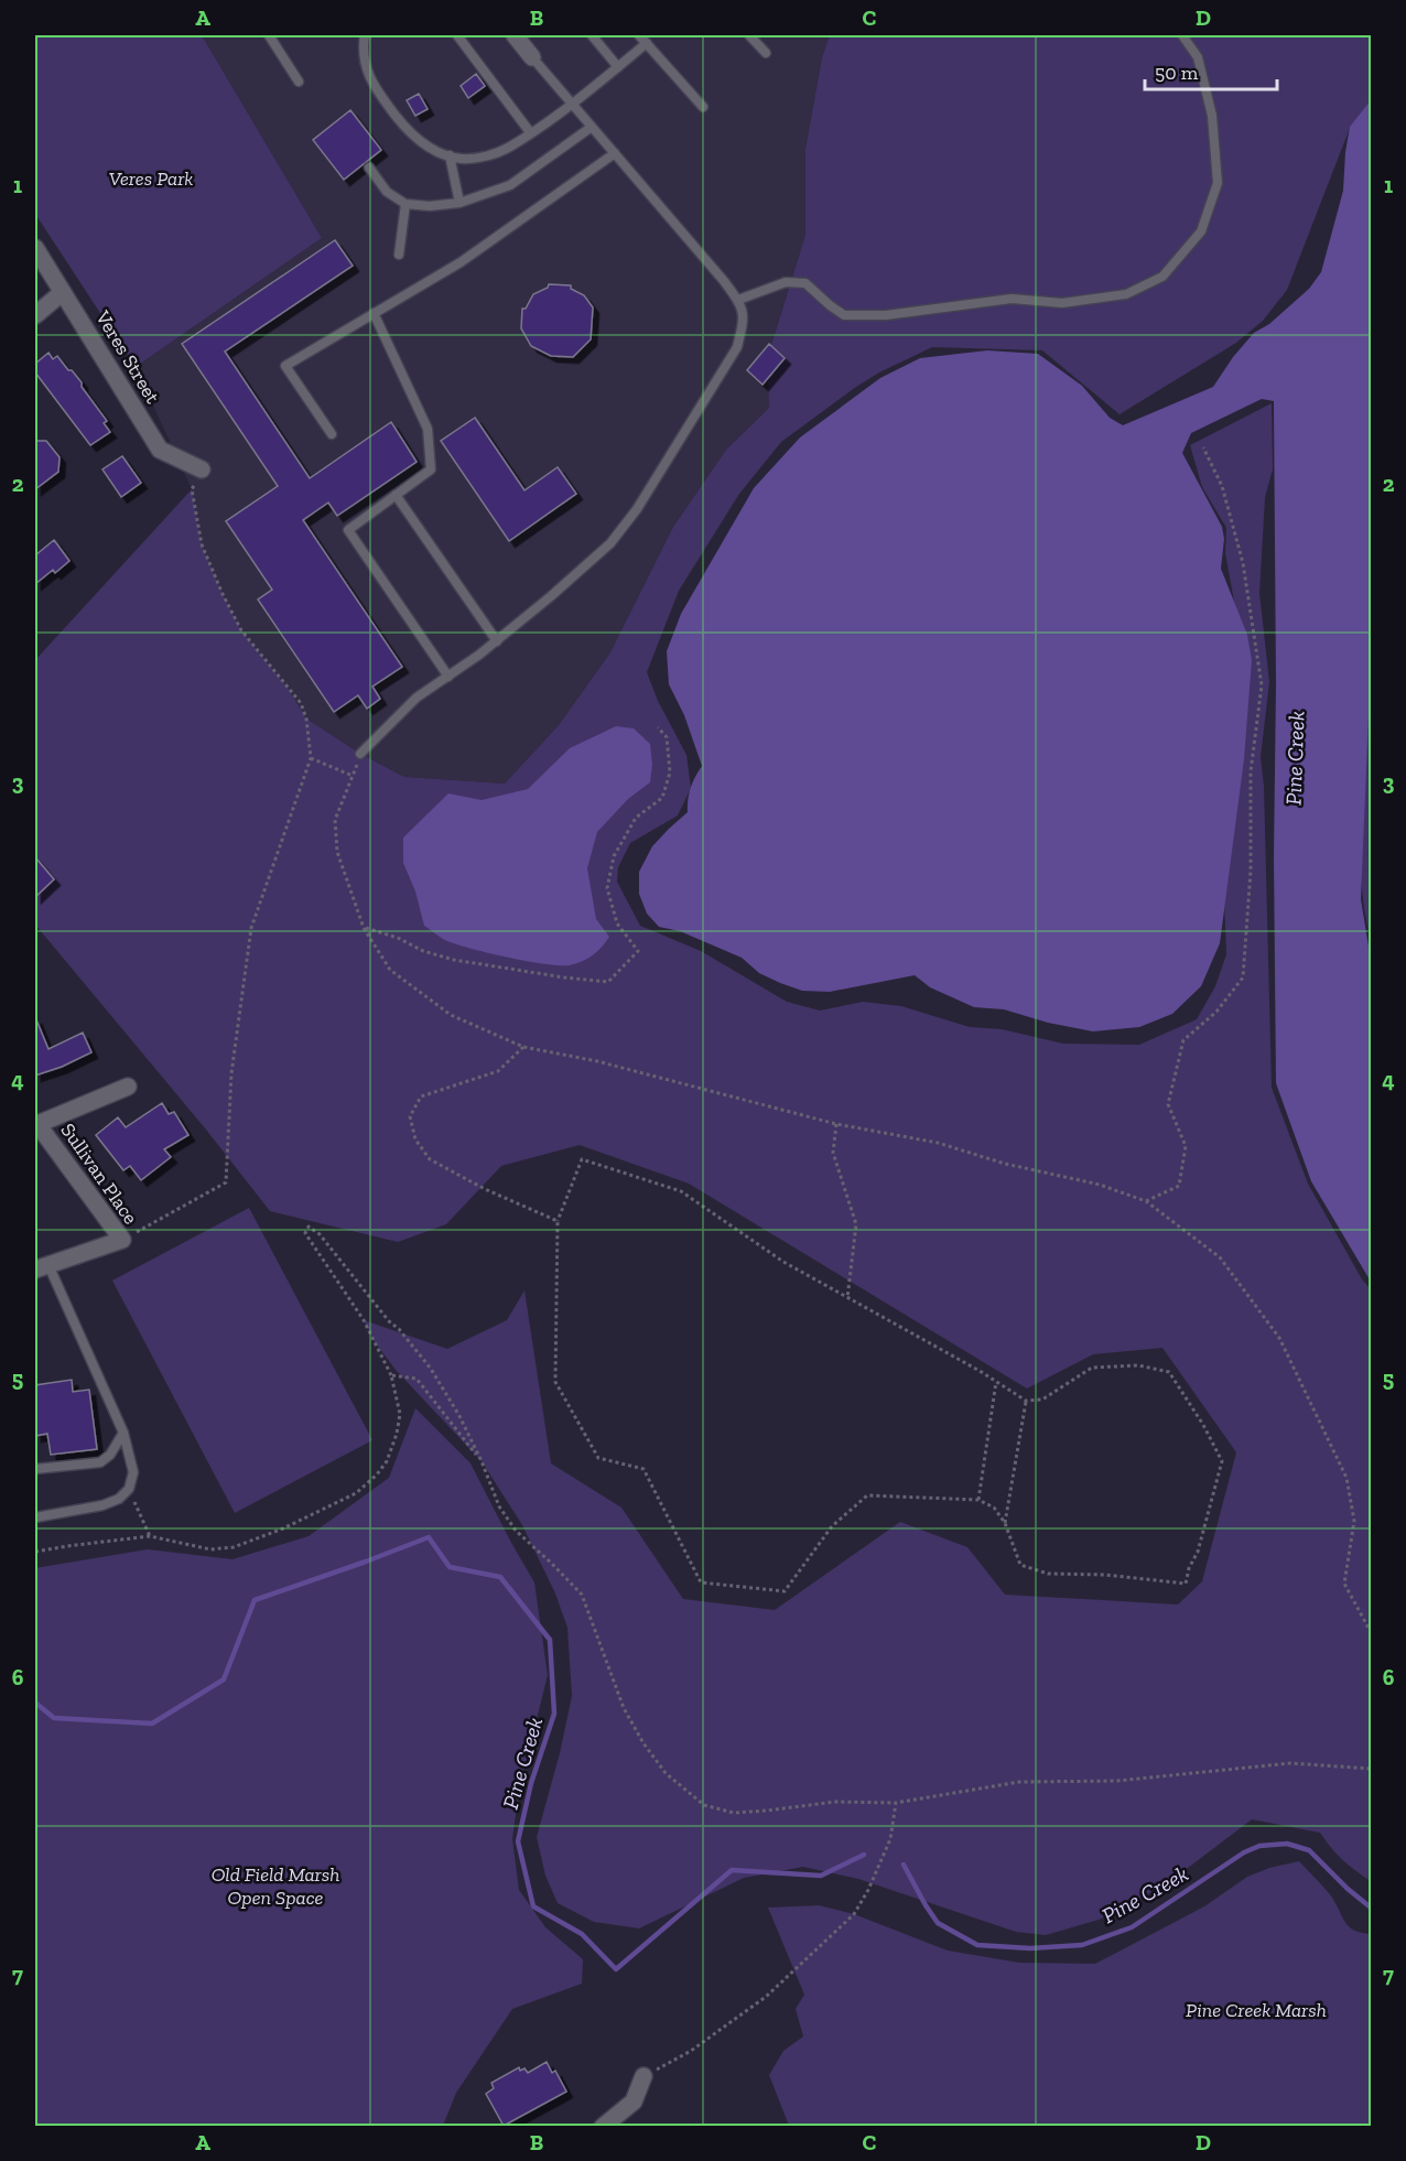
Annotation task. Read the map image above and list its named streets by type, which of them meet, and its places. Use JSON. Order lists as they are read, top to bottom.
{
  "streets": {
    "street": ["Veres Street", "Sullivan Place"]
  },
  "water": ["Pine Creek"],
  "parks": ["Veres Park", "Old Field Marsh Open Space", "Pine Creek Marsh"],
  "scale_bar": "50 m",
  "grid": {
    "columns": [
      "A",
      "B",
      "C",
      "D"
    ],
    "rows": [
      "1",
      "2",
      "3",
      "4",
      "5",
      "6",
      "7"
    ]
  }
}
